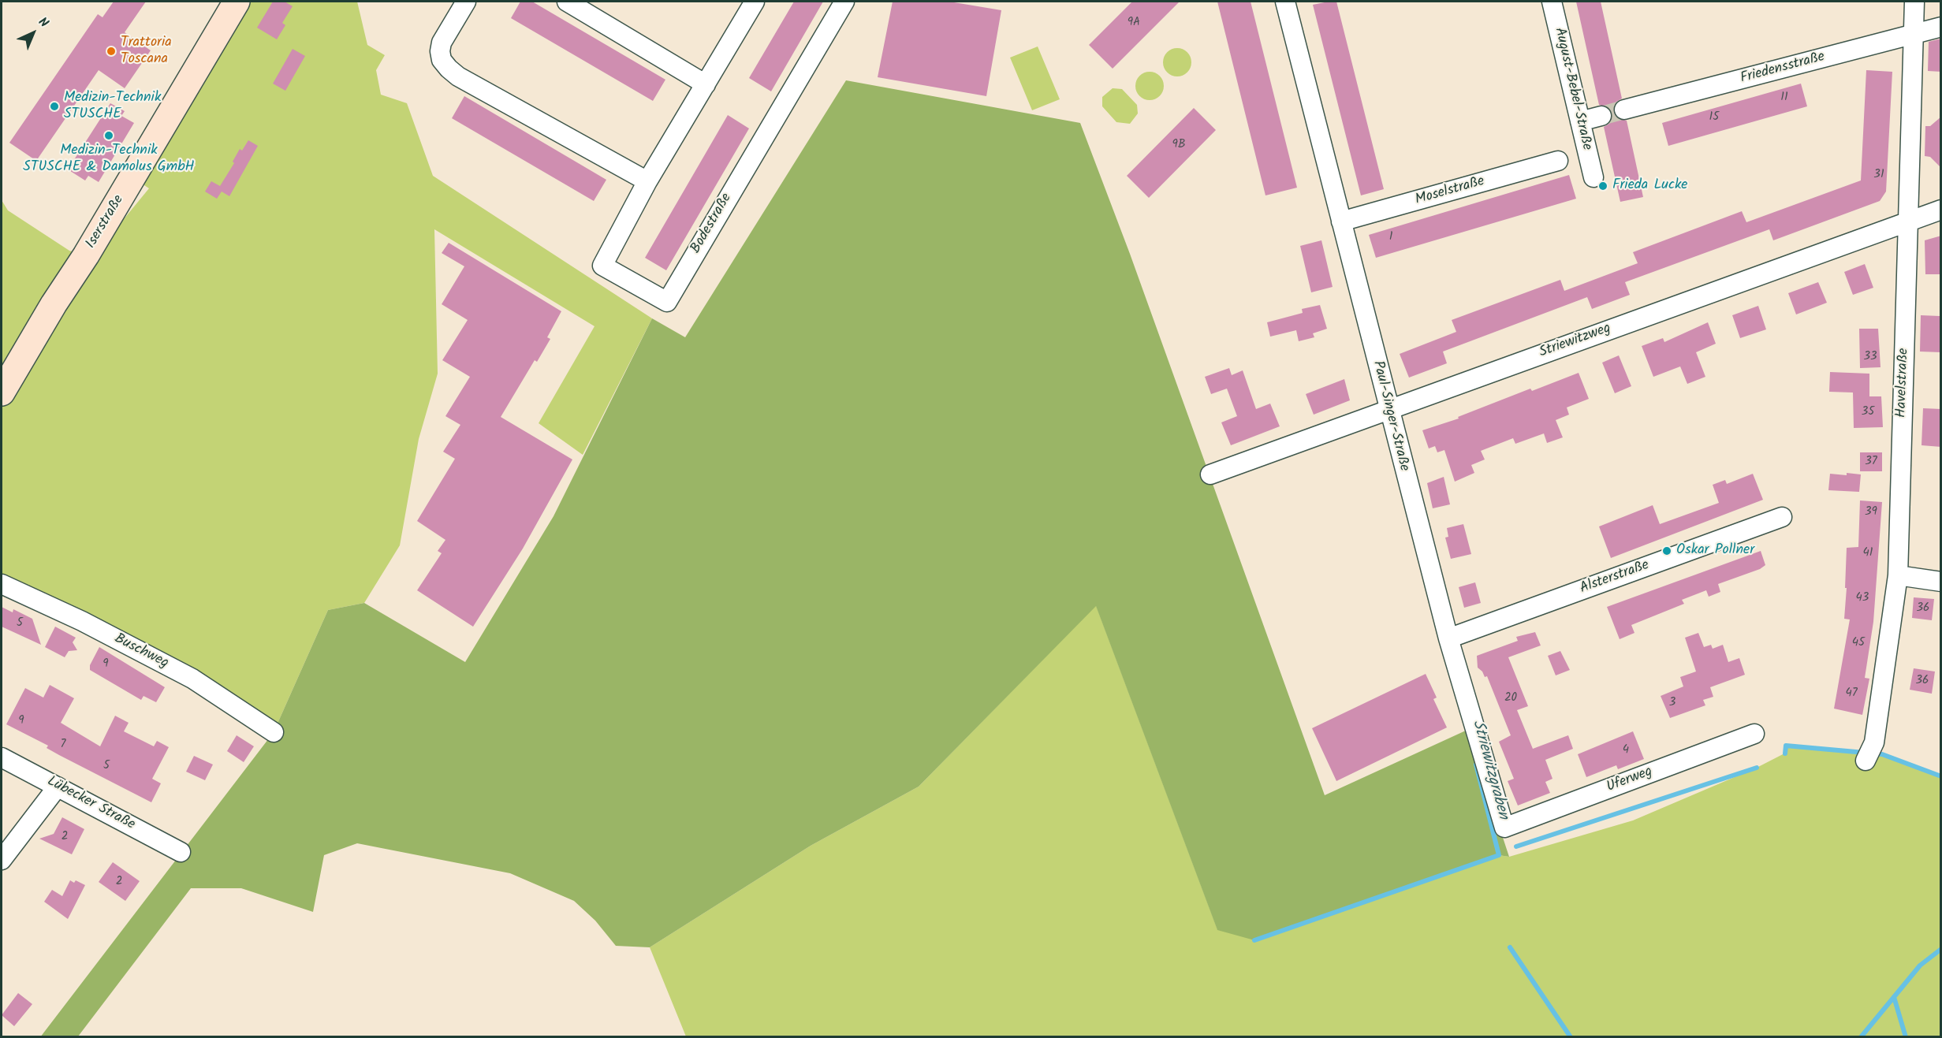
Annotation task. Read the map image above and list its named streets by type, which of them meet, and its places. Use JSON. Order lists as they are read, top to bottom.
{
  "streets": {
    "street": [
      "Friedensstraße",
      "August-Bebel-Straße",
      "Moselstraße",
      "Iserstraße",
      "Bodestraße",
      "Striewitzweg",
      "Havelstraße",
      "Paul-Singer-Straße",
      "Alsterstraße",
      "Buschweg",
      "Uferweg",
      "Lübecker Straße"
    ]
  },
  "crossings": [
    ["Friedensstraße", "Havelstraße"],
    ["Moselstraße", "Paul-Singer-Straße"],
    ["Striewitzweg", "Havelstraße"],
    ["Striewitzweg", "Paul-Singer-Straße"],
    ["Paul-Singer-Straße", "Alsterstraße"],
    ["Paul-Singer-Straße", "Uferweg"]
  ],
  "water": ["Striewitzgraben"],
  "places": [
    "Trattoria Toscana",
    "Medizin-Technik STUSCHE",
    "Medizin-Technik STUSCHE & Damolus GmbH",
    "Frieda Lucke",
    "Oskar Pollner"
  ],
  "house_numbers": [
    "9A",
    "11",
    "15",
    "9B",
    "31",
    "1",
    "33",
    "35",
    "37",
    "39",
    "41",
    "43",
    "36",
    "5",
    "45",
    "9",
    "36",
    "47",
    "20",
    "3",
    "9",
    "7",
    "4",
    "5",
    "2",
    "2"
  ],
  "north": "top right"
}
